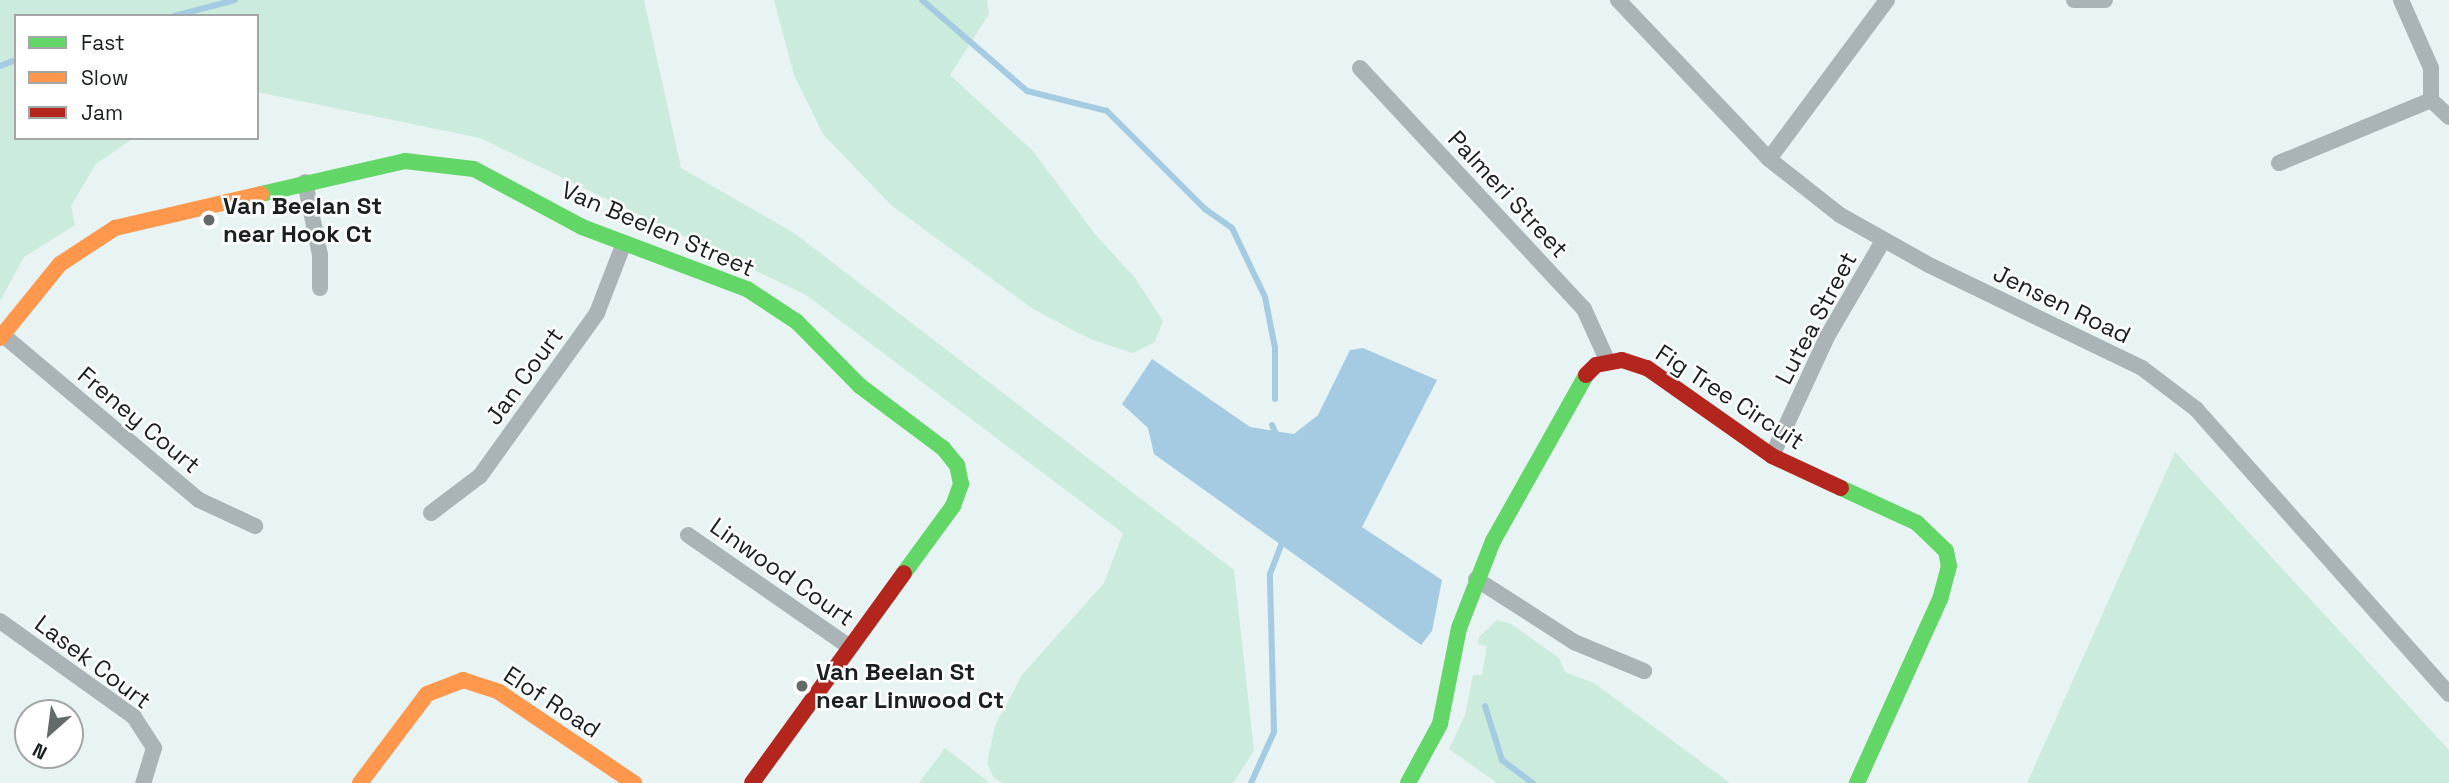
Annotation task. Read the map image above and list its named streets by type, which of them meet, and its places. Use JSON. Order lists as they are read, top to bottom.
{
  "streets": {
    "street": [
      "Palmeri Street",
      "Van Beelen Street",
      "Jensen Road",
      "Lutea Street",
      "Jan Court",
      "Fig Tree Circuit",
      "Freney Court",
      "Linwood Court",
      "Lasek Court",
      "Elof Road"
    ]
  },
  "crossings": [
    ["Palmeri Street", "Fig Tree Circuit"],
    ["Van Beelen Street", "Jan Court"],
    ["Van Beelen Street", "Freney Court"],
    ["Van Beelen Street", "Linwood Court"],
    ["Jensen Road", "Lutea Street"],
    ["Lutea Street", "Fig Tree Circuit"]
  ],
  "places": ["Van Beelan St near Hook Ct", "Van Beelan St near Linwood Ct"],
  "legend": ["Fast", "Slow", "Jam"],
  "north": "bottom left"
}
